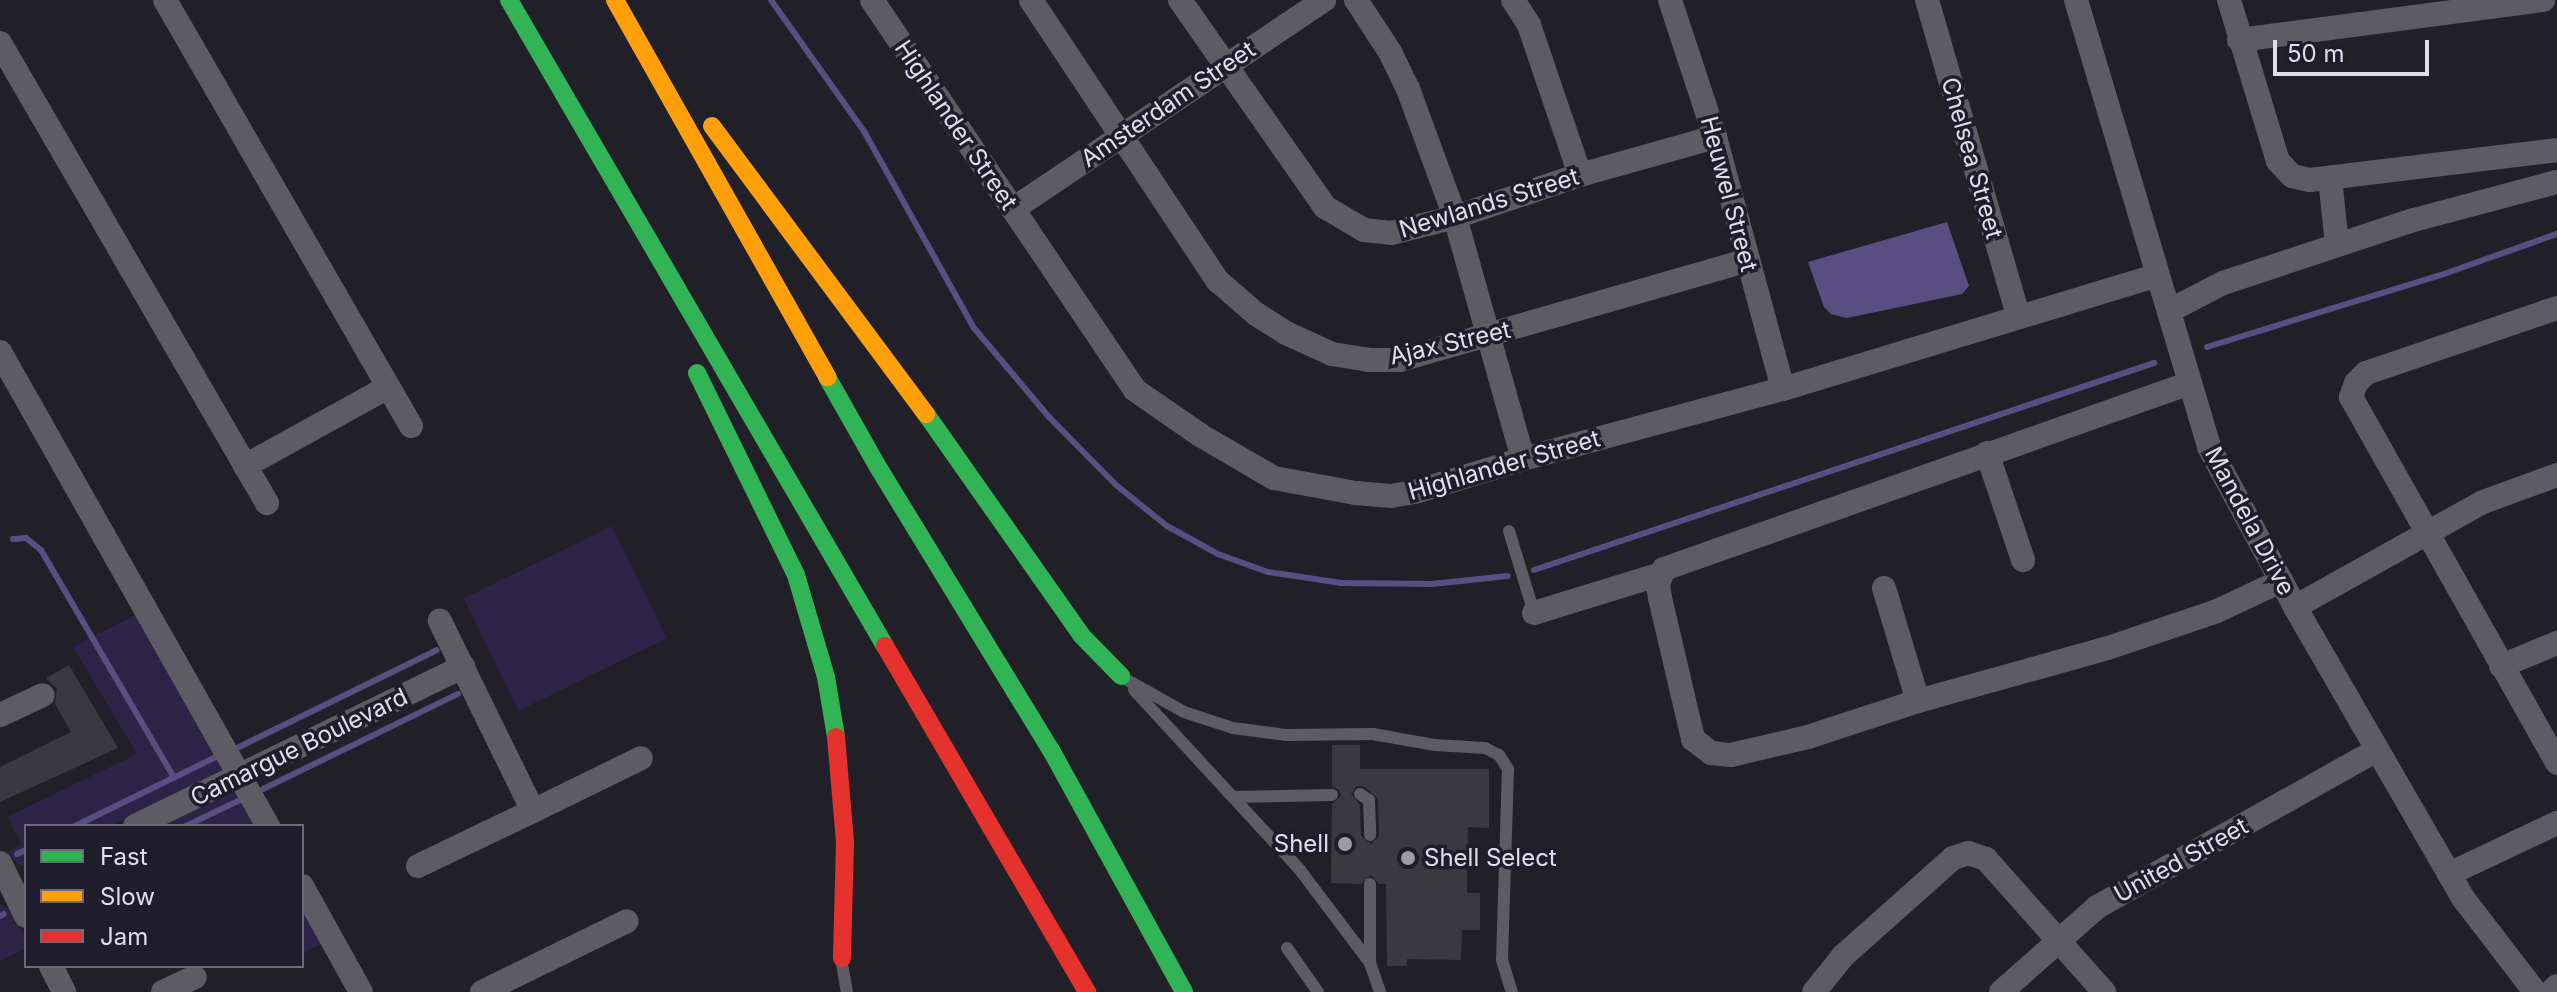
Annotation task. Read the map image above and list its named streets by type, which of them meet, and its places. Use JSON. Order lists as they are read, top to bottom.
{
  "streets": {
    "street": [
      "Amsterdam Street",
      "Highlander Street",
      "Chelsea Street",
      "Heuwel Street",
      "Newlands Street",
      "Ajax Street",
      "Mandela Drive",
      "Camargue Boulevard",
      "United Street"
    ]
  },
  "crossings": [
    ["Amsterdam Street", "Highlander Street"],
    ["Amsterdam Street", "Newlands Street"],
    ["Amsterdam Street", "Ajax Street"],
    ["Highlander Street", "Chelsea Street"],
    ["Highlander Street", "Heuwel Street"],
    ["Highlander Street", "Mandela Drive"],
    ["Heuwel Street", "Newlands Street"],
    ["Heuwel Street", "Ajax Street"],
    ["Mandela Drive", "United Street"]
  ],
  "places": ["Shell", "Shell Select"],
  "legend": ["Fast", "Slow", "Jam"],
  "scale_bar": "50 m"
}
